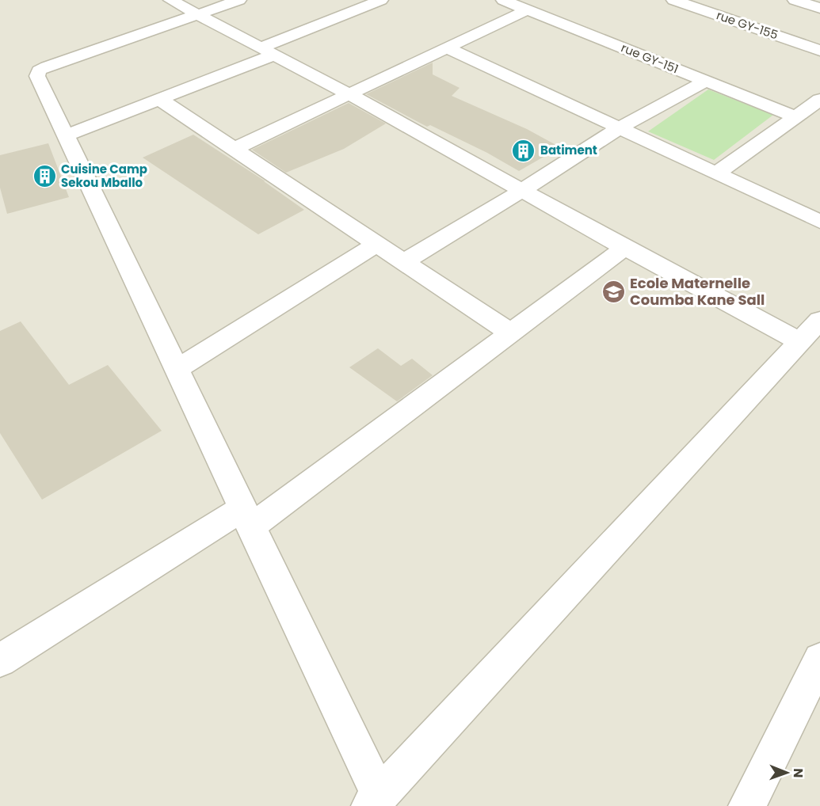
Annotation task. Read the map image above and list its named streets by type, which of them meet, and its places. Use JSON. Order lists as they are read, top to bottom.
{
  "streets": {
    "street": ["rue GY-155", "rue GY-151"]
  },
  "places": {
    "building": ["Batiment", "Cuisine Camp Sekou Mballo"],
    "school or university": ["Ecole Maternelle Coumba Kane Sall"]
  },
  "north": "right"
}
